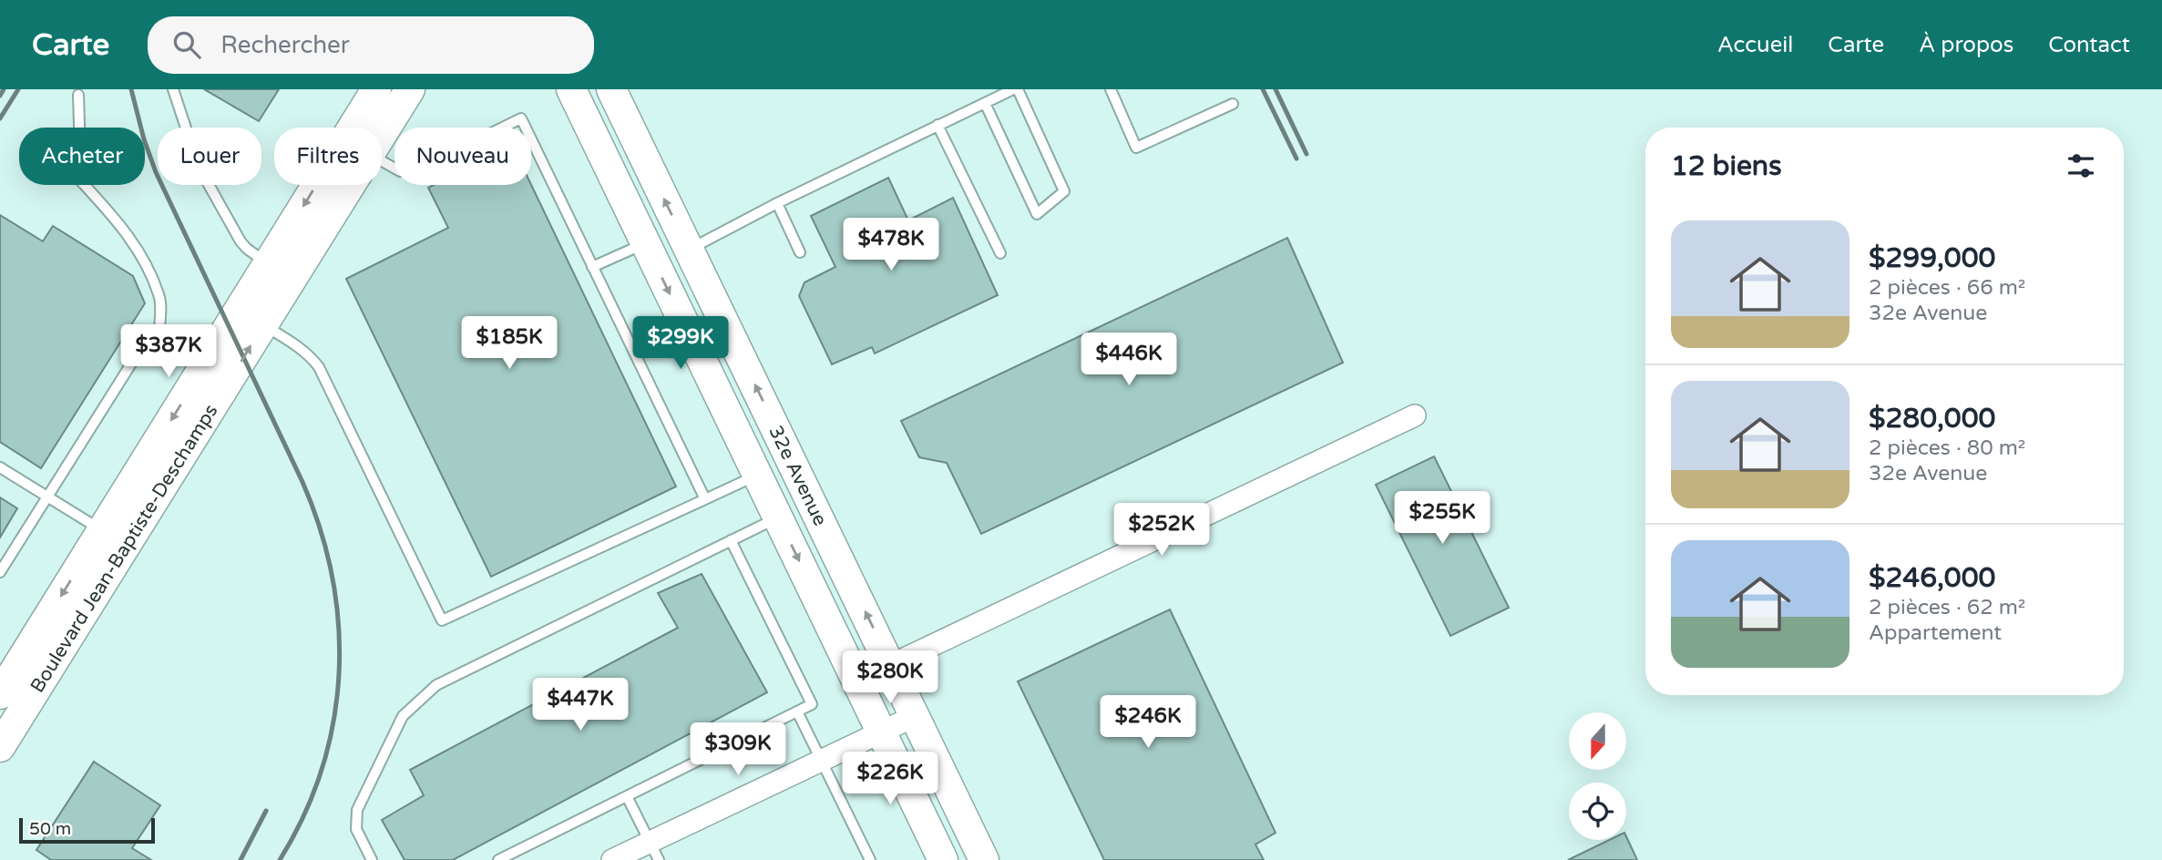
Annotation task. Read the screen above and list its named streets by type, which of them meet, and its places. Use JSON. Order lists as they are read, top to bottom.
{
  "streets": {
    "street": ["32e Avenue", "Boulevard Jean-Baptiste-Deschamps"]
  },
  "scale_bar": "50 m",
  "north": "bottom",
  "page": {
    "header": "Carte",
    "search": "Rechercher",
    "nav": [
      "Accueil",
      "Carte",
      "À propos",
      "Contact"
    ],
    "chip": [
      "Acheter",
      "Louer",
      "Filtres",
      "Nouveau"
    ],
    "heading": "12 biens",
    "list": [
      {
        "name": "$299,000",
        "note": "2 pièces · 66 m² · 32e Avenue"
      },
      {
        "name": "$280,000",
        "note": "2 pièces · 80 m² · 32e Avenue"
      },
      {
        "name": "$246,000",
        "note": "2 pièces · 62 m² · Appartement"
      }
    ],
    "price": [
      "$478K",
      "$185K",
      "$299K",
      "$387K",
      "$446K",
      "$255K",
      "$252K",
      "$280K",
      "$447K",
      "$246K",
      "$309K",
      "$226K"
    ],
    "scale": "50 m"
  }
}
